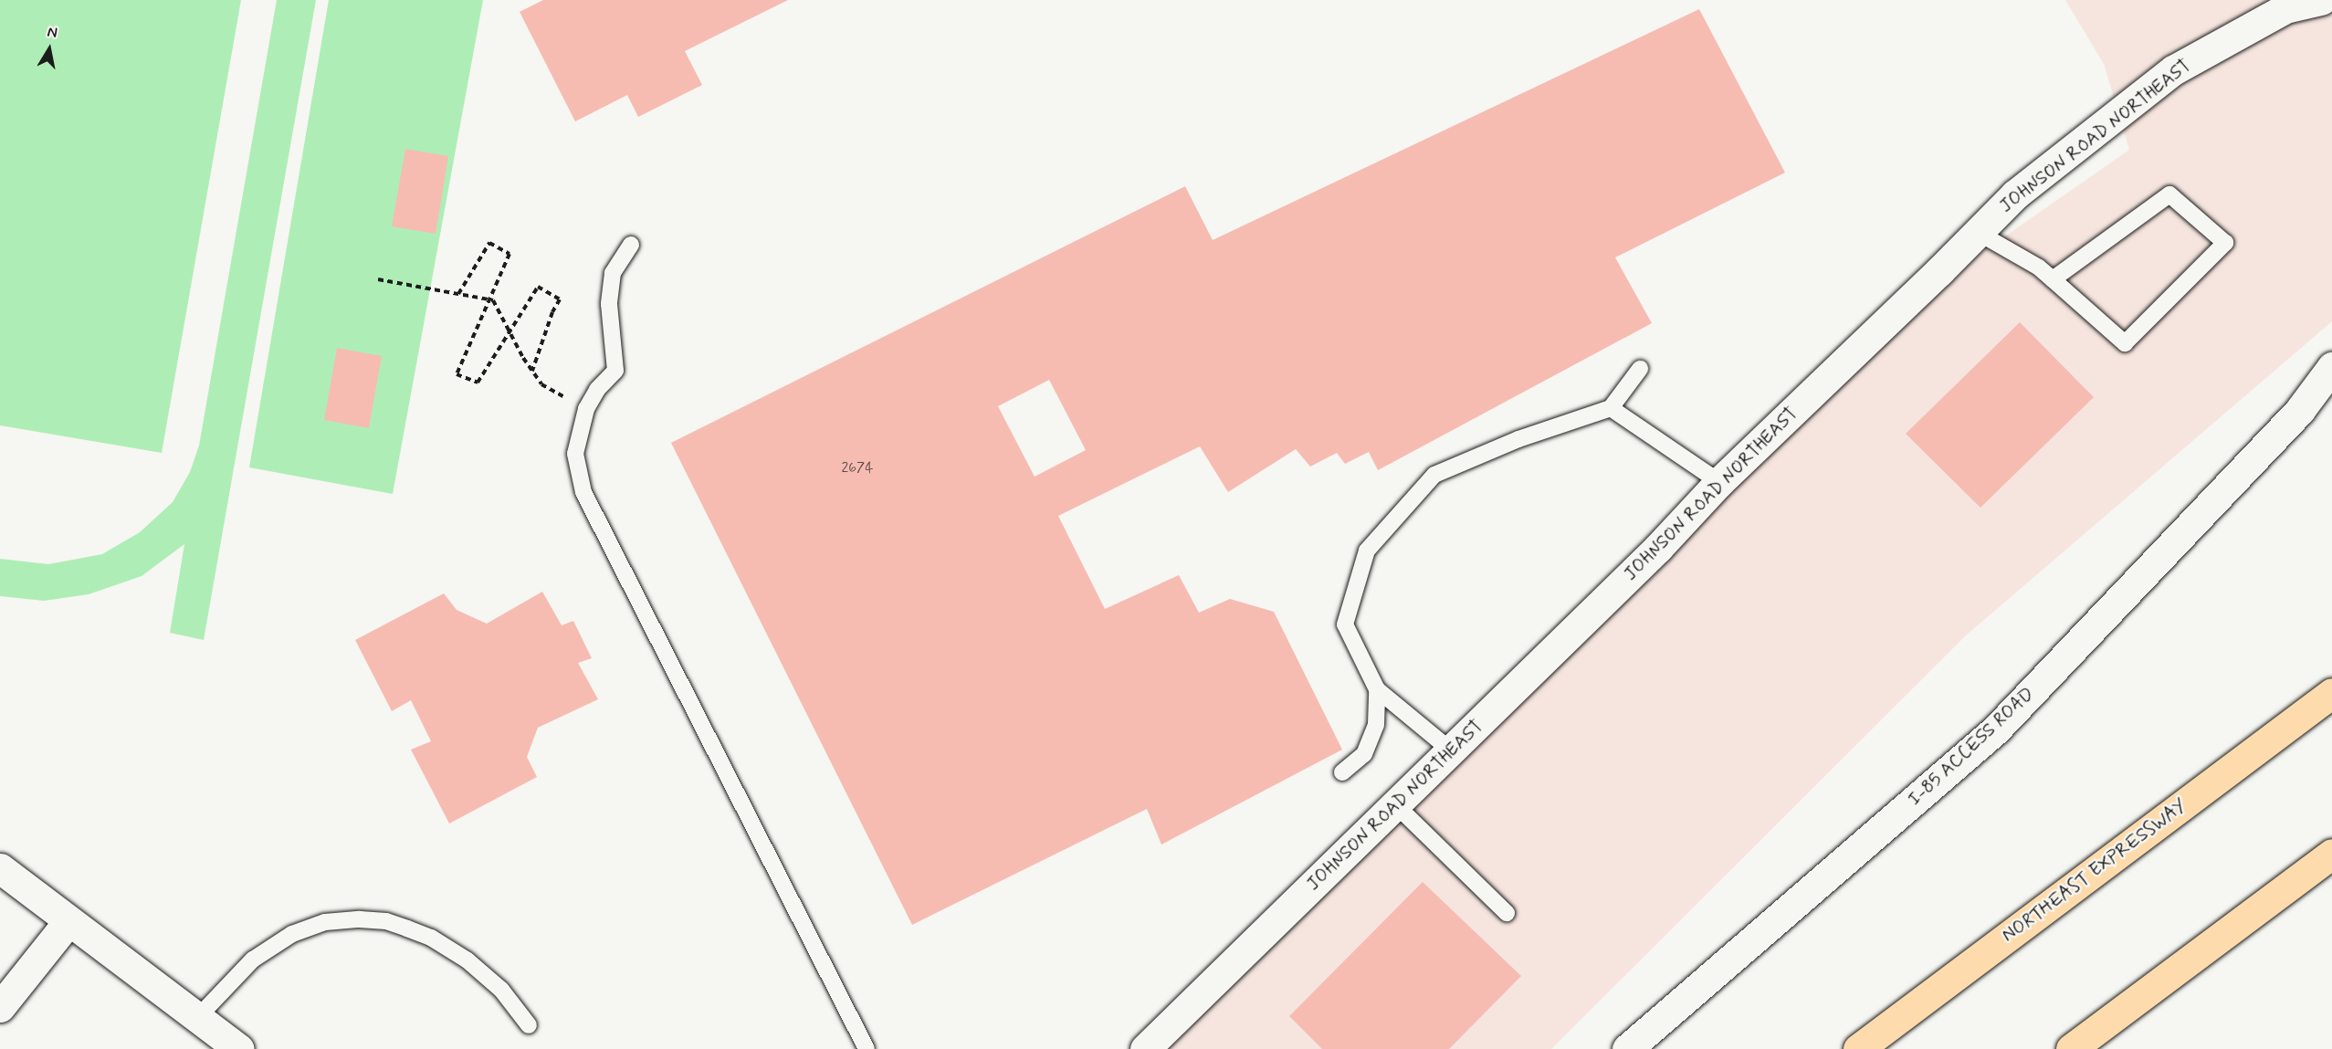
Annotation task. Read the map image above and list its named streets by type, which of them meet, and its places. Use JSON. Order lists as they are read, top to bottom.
{
  "streets": {
    "highway": ["NORTHEAST EXPRESSWAY"],
    "street": ["JOHNSON ROAD NORTHEAST", "I-85 ACCESS ROAD"]
  },
  "house_numbers": ["2674"],
  "north": "top"
}
